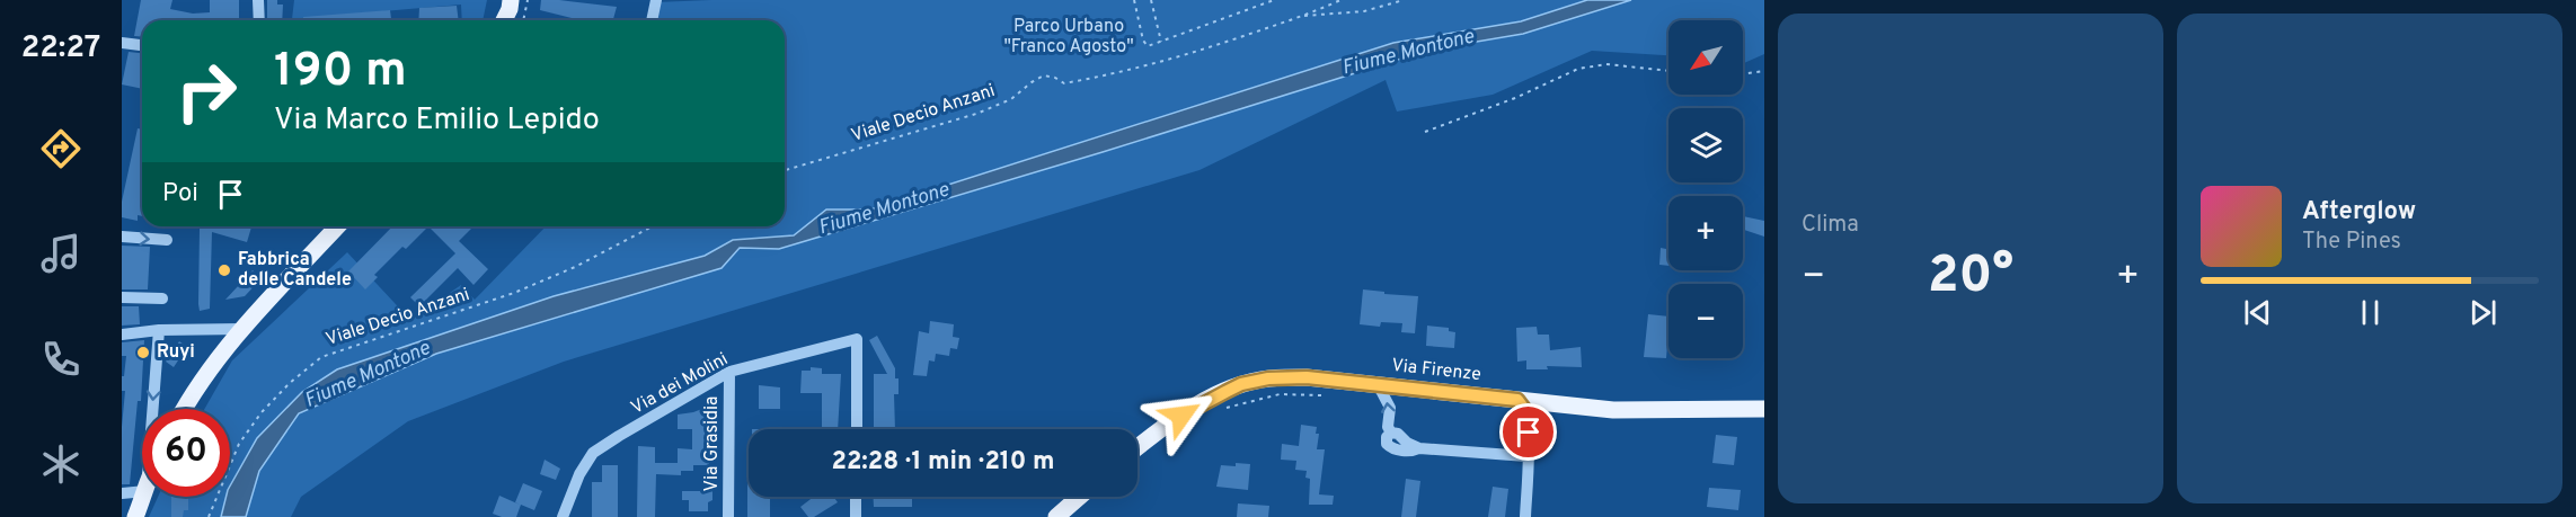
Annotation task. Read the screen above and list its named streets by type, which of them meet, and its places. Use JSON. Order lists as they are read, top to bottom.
{
  "streets": {
    "main road": ["Via Firenze"],
    "street": ["Via dei Molini", "Via Grasidia"],
    "path": ["Viale Decio Anzani"]
  },
  "crossings": [
    ["Via dei Molini", "Via Grasidia"]
  ],
  "water": ["Fiume Montone"],
  "parks": ["Parco Urbano \"Franco Agosto\""],
  "places": ["Fabbrica delle Candele", "Ruyi"],
  "north": "bottom left",
  "page": {
    "tabs": "22:27",
    "tile": "Clima",
    "map_buttons": ["+", "−"],
    "turn": ["190 m", "Via Marco Emilio Lepido"],
    "then": "Poi",
    "song": ["Afterglow", "The Pines"],
    "heat": ["−", "20°", "+"],
    "limit": "60",
    "trip": "22:28 · 1 min · 210 m"
  }
}
